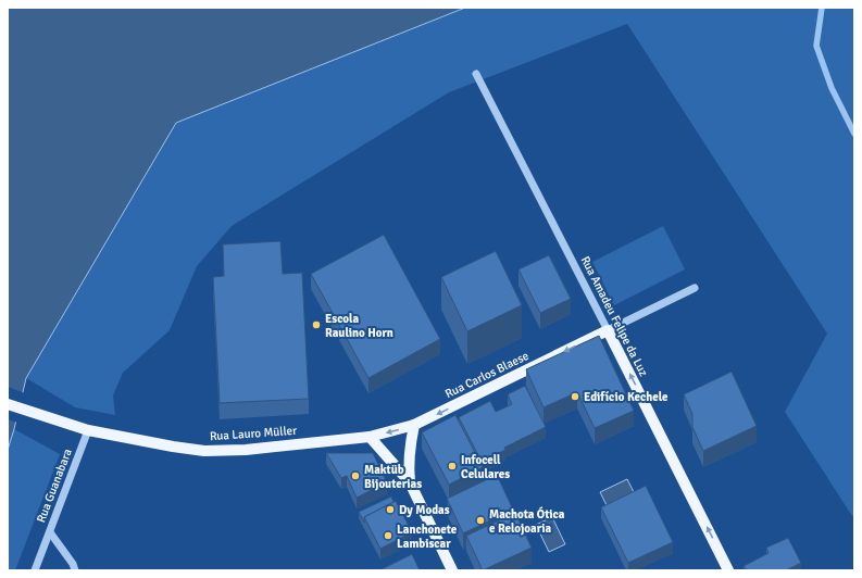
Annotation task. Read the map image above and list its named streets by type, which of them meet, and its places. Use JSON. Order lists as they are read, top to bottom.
{
  "streets": {
    "main road": ["Rua Amadeu Felipe da Luz", "Rua Carlos Blaese", "Rua Lauro Müller"],
    "street": ["Rua Guanabara"]
  },
  "crossings": [
    ["Rua Amadeu Felipe da Luz", "Rua Carlos Blaese"],
    ["Rua Carlos Blaese", "Rua Lauro Müller"],
    ["Rua Lauro Müller", "Rua Guanabara"]
  ],
  "one_way": ["Rua Amadeu Felipe da Luz", "Rua Carlos Blaese"],
  "places": [
    "Escola Raulino Horn",
    "Edifício Kechele",
    "Infocell Celulares",
    "Maktüb Bijouterias",
    "Dy Modas",
    "Machota Ótica e Relojoaria",
    "Lanchonete Lambiscar"
  ]
}
